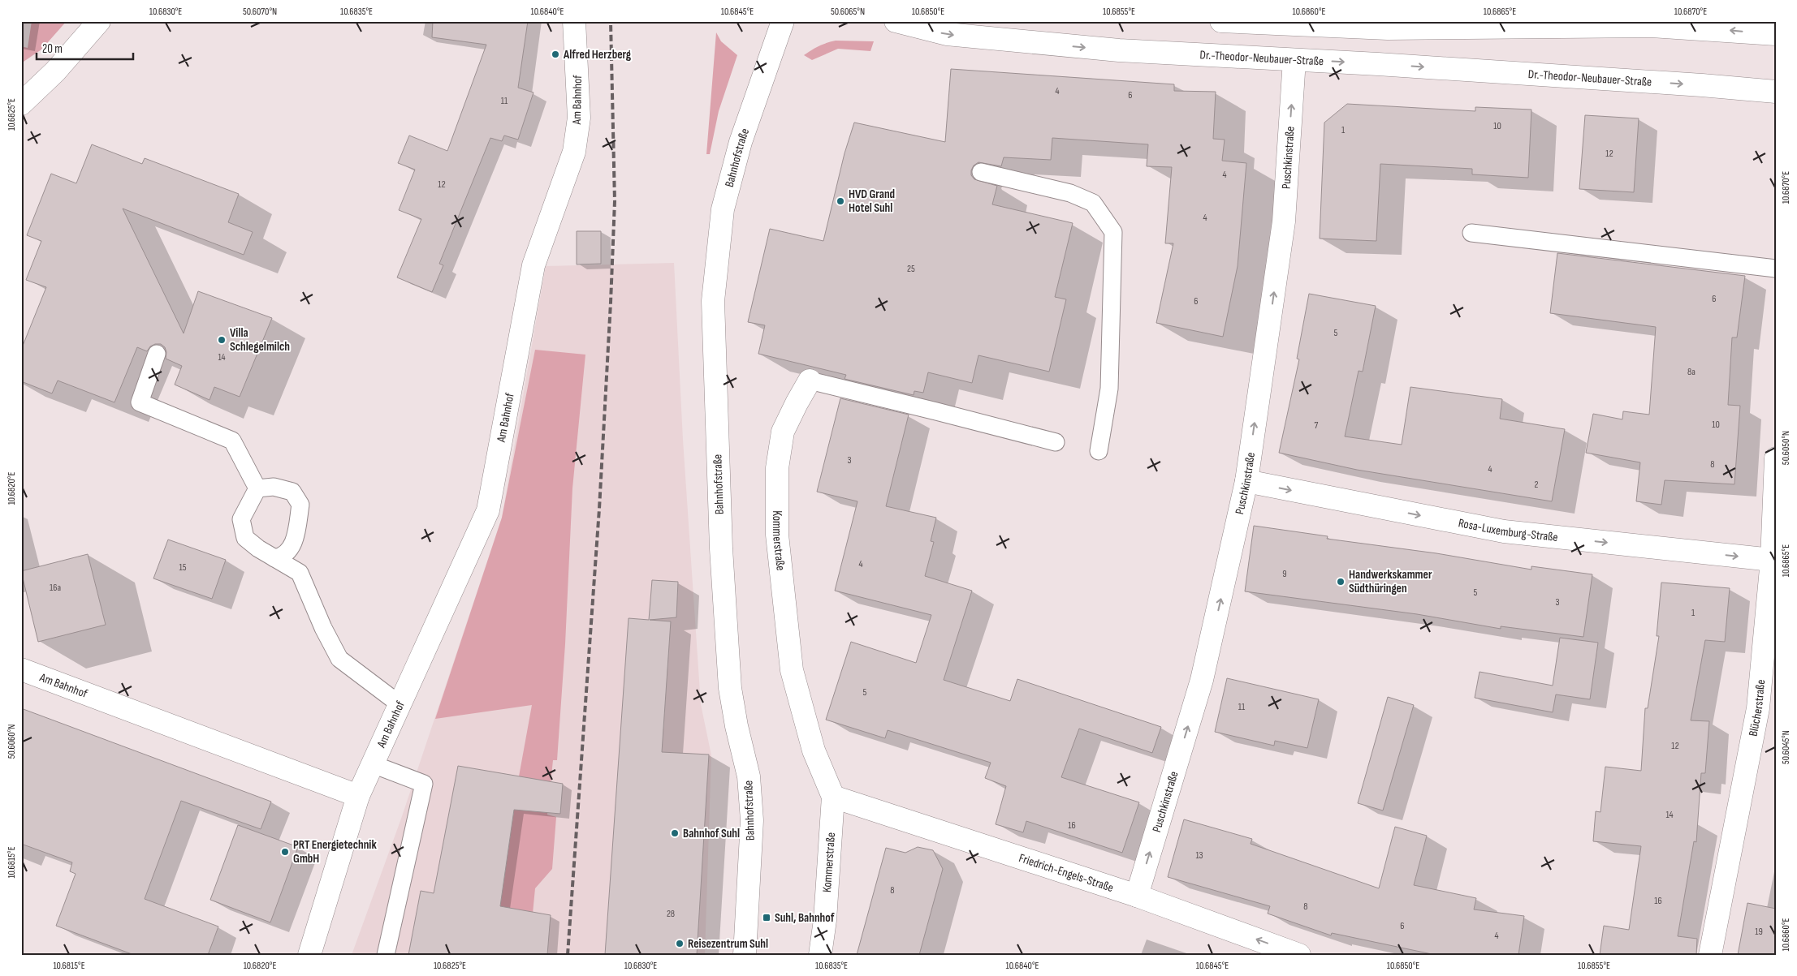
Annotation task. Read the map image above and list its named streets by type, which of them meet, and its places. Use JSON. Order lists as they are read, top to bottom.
{
  "streets": {
    "street": [
      "Dr.-Theodor-Neubauer-Straße",
      "Am Bahnhof",
      "Puschkinstraße",
      "Bahnhofstraße",
      "Rosa-Luxemburg-Straße",
      "Kommerstraße",
      "Blücherstraße",
      "Friedrich-Engels-Straße"
    ]
  },
  "crossings": [
    ["Dr.-Theodor-Neubauer-Straße", "Puschkinstraße"],
    ["Puschkinstraße", "Rosa-Luxemburg-Straße"],
    ["Puschkinstraße", "Friedrich-Engels-Straße"],
    ["Rosa-Luxemburg-Straße", "Blücherstraße"],
    ["Kommerstraße", "Friedrich-Engels-Straße"]
  ],
  "one_way": ["Puschkinstraße", "Rosa-Luxemburg-Straße", "Friedrich-Engels-Straße"],
  "places": {
    "other": [
      "Alfred Herzberg",
      "HVD Grand Hotel Suhl",
      "Villa Schlegelmilch",
      "Handwerkskammer Südthüringen",
      "Bahnhof Suhl",
      "PRT Energietechnik GmbH",
      "Reisezentrum Suhl"
    ],
    "transit": ["Suhl, Bahnhof"]
  },
  "house_numbers": [
    "4",
    "6",
    "11",
    "10",
    "1",
    "12",
    "4",
    "12",
    "4",
    "25",
    "6",
    "6",
    "5",
    "14",
    "8a",
    "10",
    "7",
    "3",
    "8",
    "4",
    "2",
    "4",
    "15",
    "9",
    "16a",
    "5",
    "3",
    "1",
    "5",
    "11",
    "12",
    "14",
    "16",
    "13",
    "8",
    "16",
    "8",
    "28",
    "6",
    "19",
    "4"
  ],
  "scale_bar": "20 m",
  "coordinates": [
    "10.6830°E",
    "50.6070°N",
    "10.6835°E",
    "10.6840°E",
    "10.6845°E",
    "50.6065°N",
    "10.6850°E",
    "10.6855°E",
    "10.6860°E",
    "10.6865°E",
    "10.6870°E",
    "10.6825°E",
    "50.6050°N",
    "10.6820°E",
    "50.6060°N",
    "50.6045°N",
    "10.6815°E"
  ]
}
